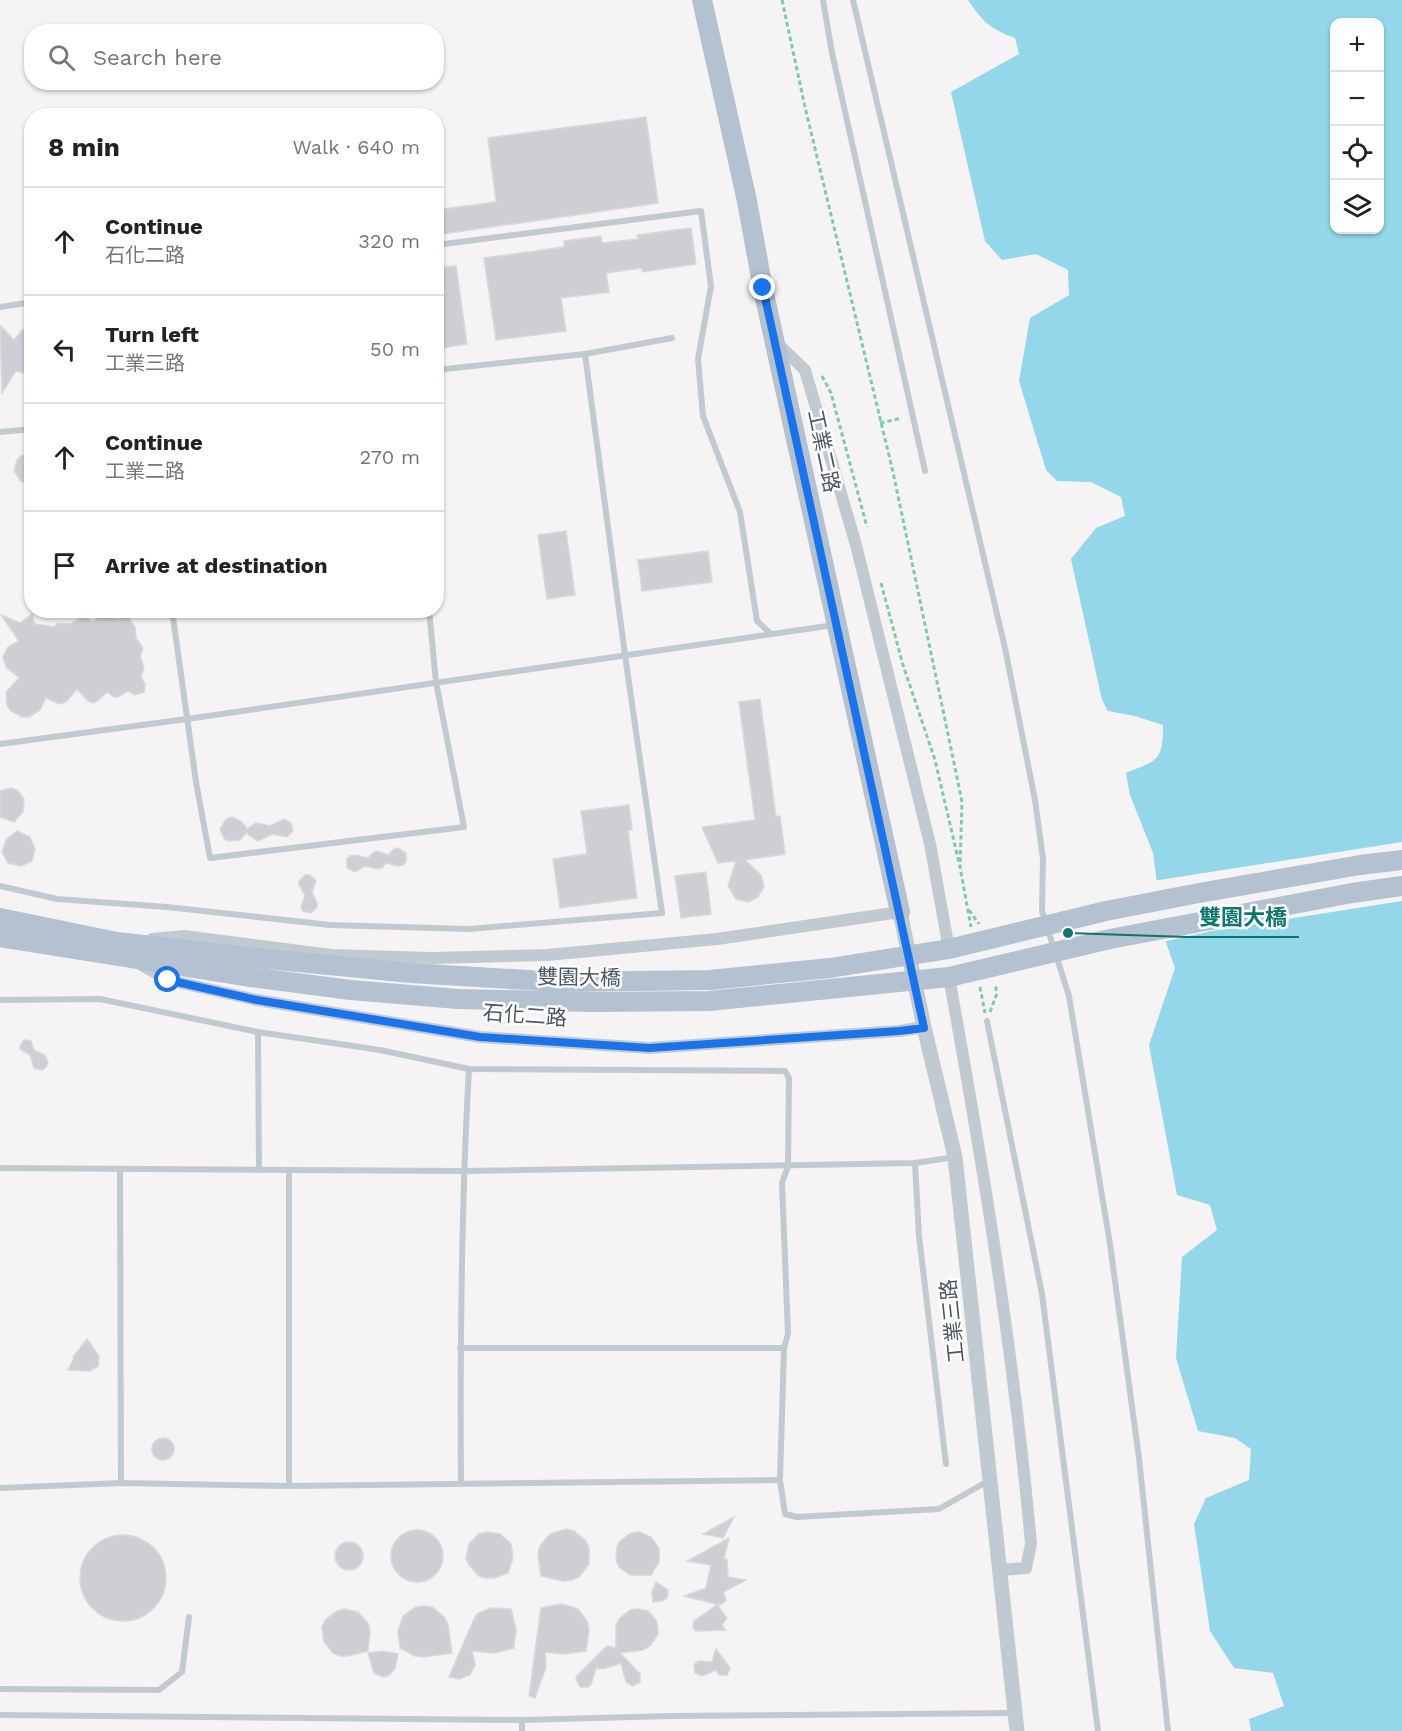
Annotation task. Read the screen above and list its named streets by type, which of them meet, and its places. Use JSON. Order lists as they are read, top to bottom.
{
  "streets": {
    "main road": ["工業二路", "雙園大橋", "石化二路"],
    "street": ["工業三路"]
  },
  "crossings": [
    ["工業二路", "工業三路"],
    ["雙園大橋", "石化二路"],
    ["石化二路", "工業三路"]
  ],
  "places": ["雙園大橋"],
  "page": {
    "map_buttons": ["+", "−"],
    "search": "Search here",
    "heading": ["8 min", "Walk · 640 m"],
    "list": [
      ["Continue", "石化二路", "320 m"],
      ["Turn left", "工業三路", "50 m"],
      ["Continue", "工業二路", "270 m"],
      "Arrive at destination"
    ]
  }
}
